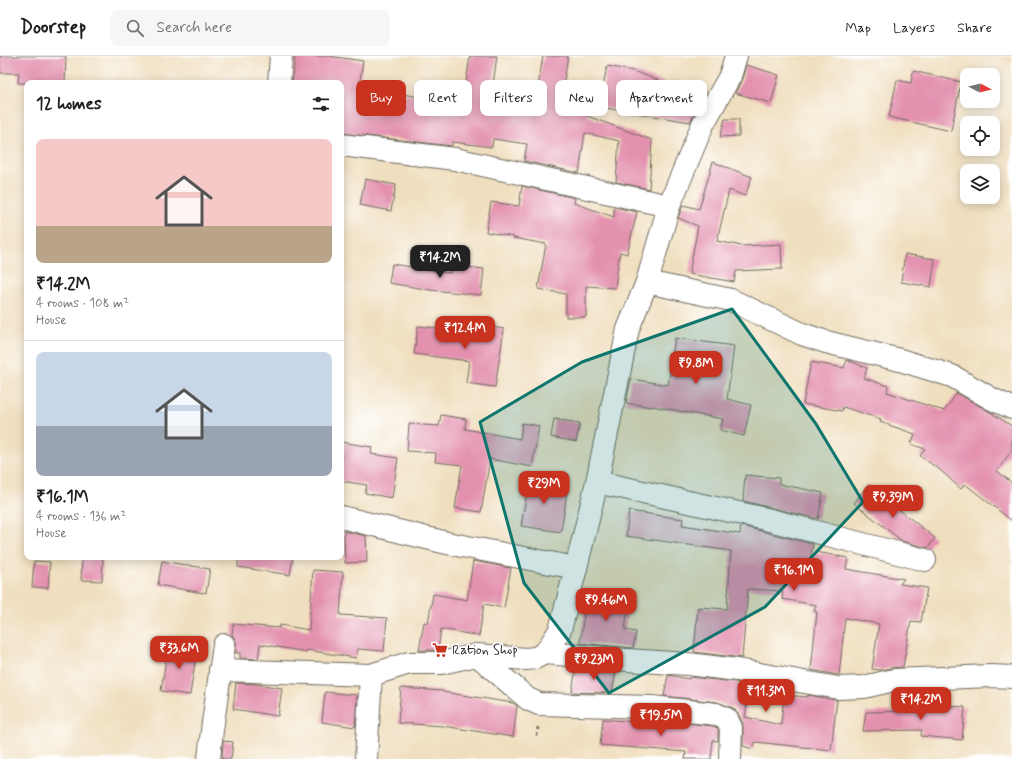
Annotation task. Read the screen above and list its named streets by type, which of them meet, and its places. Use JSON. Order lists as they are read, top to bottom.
{
  "places": {
    "supermarket": ["Ration Shop"]
  },
  "north": "right",
  "page": {
    "header": "Doorstep",
    "search": "Search here",
    "nav": ["Map", "Layers", "Share"],
    "chip": [
      "Buy",
      "Rent",
      "Filters",
      "New",
      "Apartment"
    ],
    "heading": "12 homes",
    "list": [
      {
        "name": "₹14.2M",
        "note": "4 rooms · 108 m² · House"
      },
      {
        "name": "₹16.1M",
        "note": "4 rooms · 136 m² · House"
      }
    ],
    "price": [
      "₹14.2M",
      "₹12.4M",
      "₹9.8M",
      "₹29M",
      "₹9.39M",
      "₹16.1M",
      "₹9.46M",
      "₹33.6M",
      "₹9.23M",
      "₹11.3M",
      "₹14.2M",
      "₹19.5M"
    ]
  }
}
